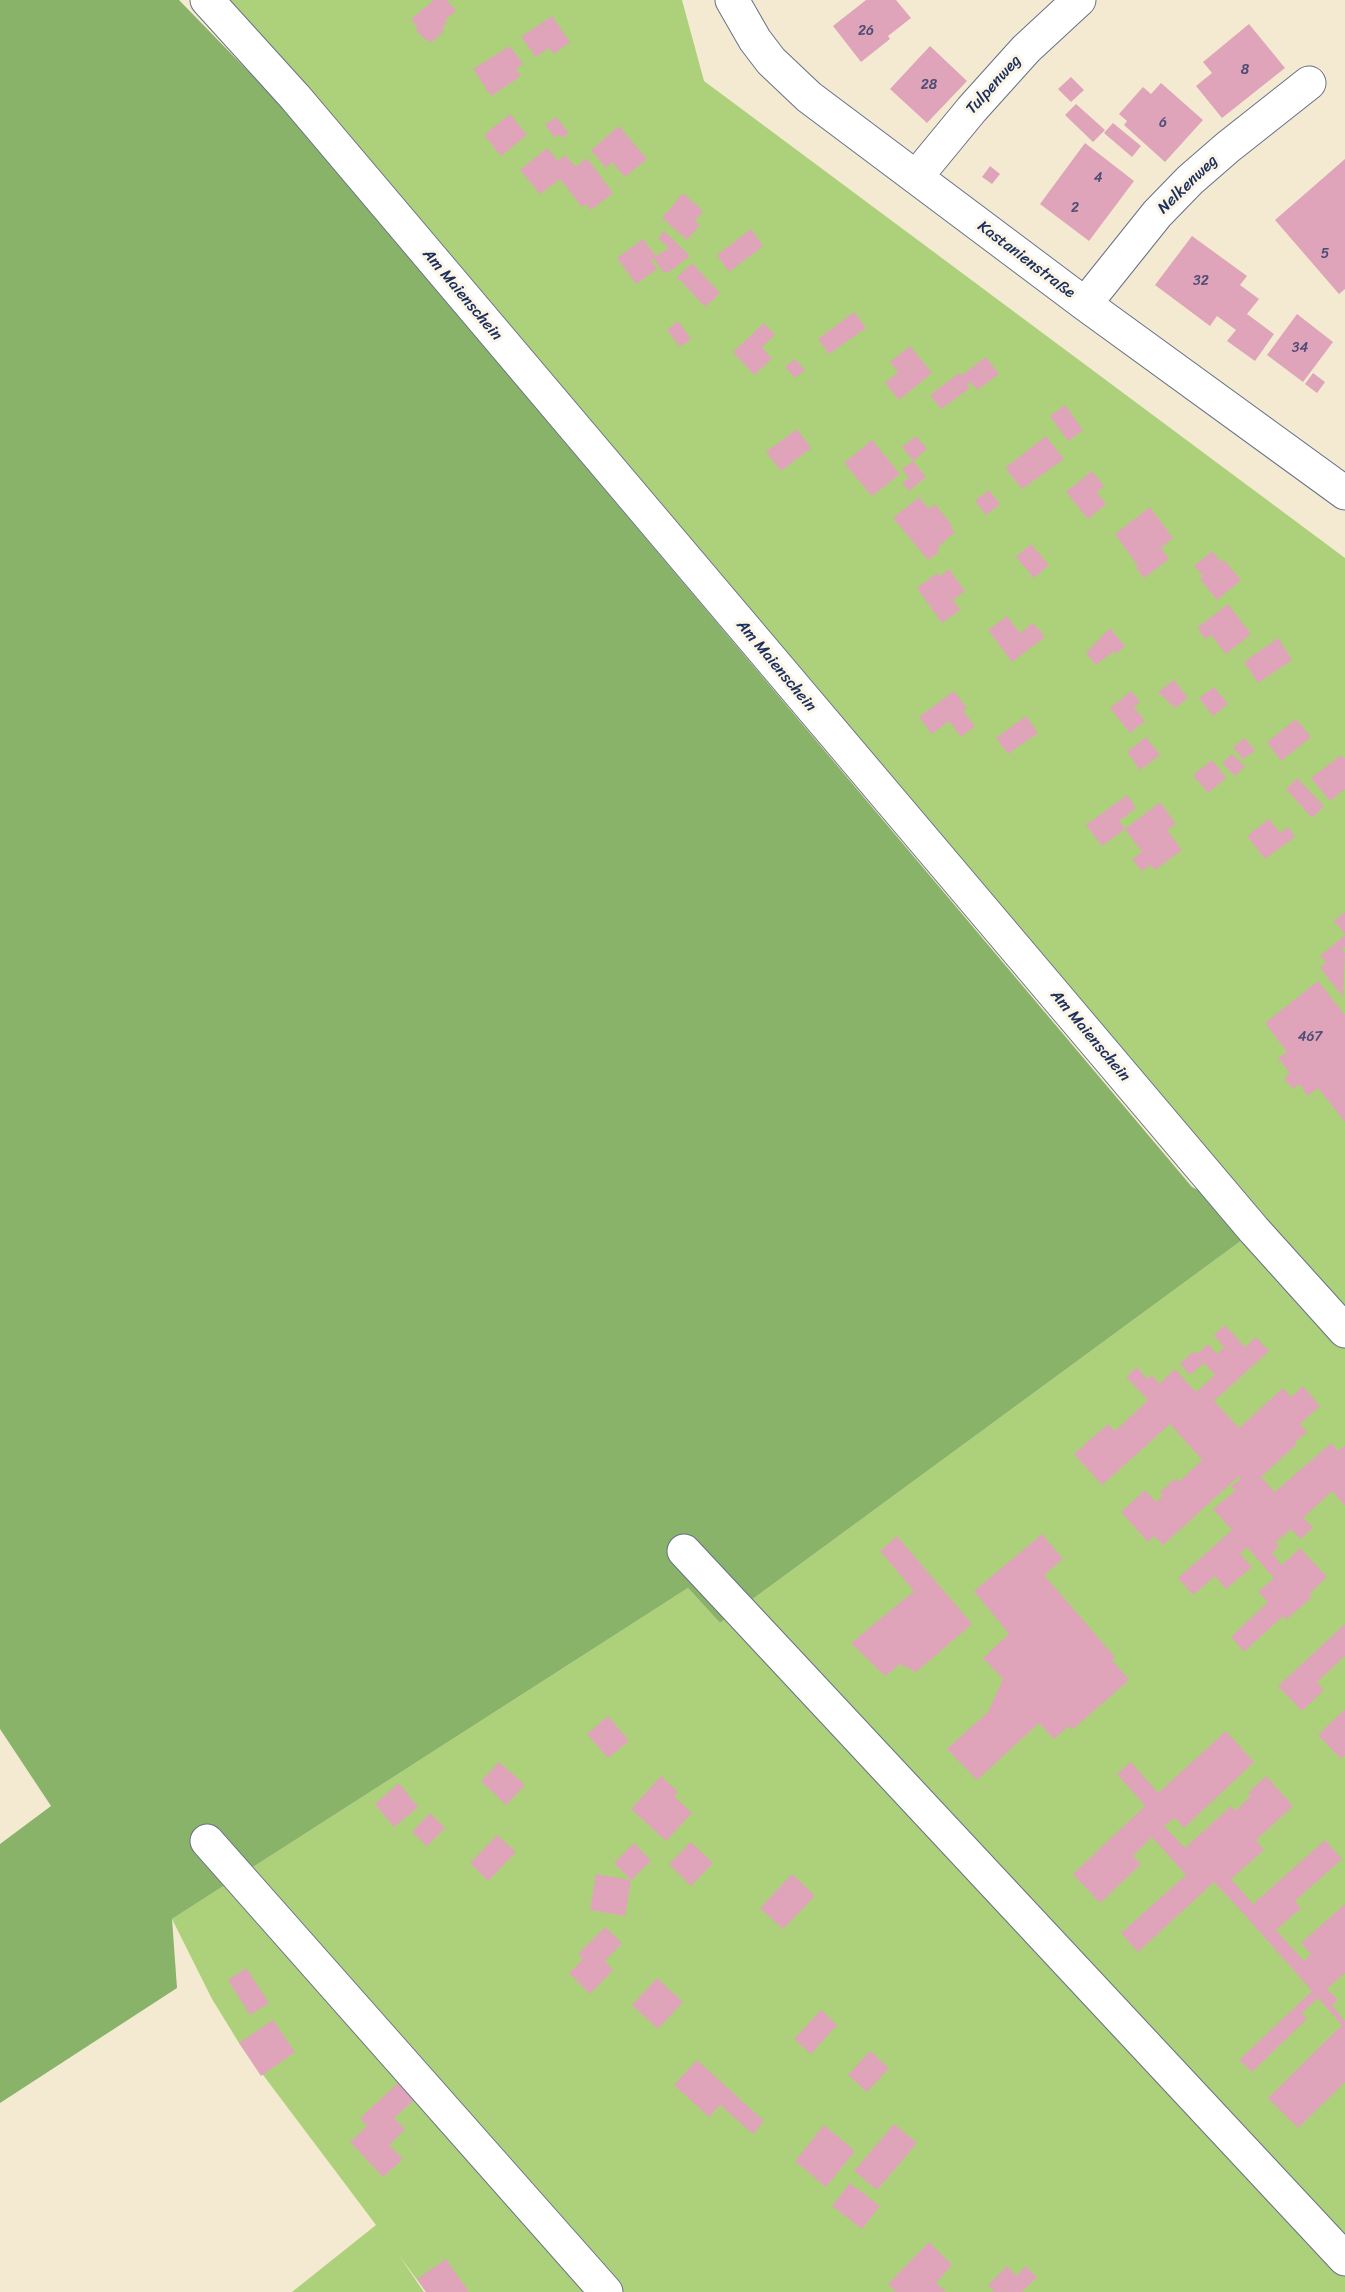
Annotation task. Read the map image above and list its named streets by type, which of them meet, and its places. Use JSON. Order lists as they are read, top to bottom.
{
  "streets": {
    "street": [
      "Tulpenweg",
      "Nelkenweg",
      "Kastanienstraße",
      "Am Maienschein"
    ]
  },
  "crossings": [
    ["Tulpenweg", "Kastanienstraße"],
    ["Nelkenweg", "Kastanienstraße"]
  ],
  "house_numbers": [
    "26",
    "8",
    "28",
    "6",
    "4",
    "2",
    "5",
    "32",
    "34",
    "467"
  ]
}
